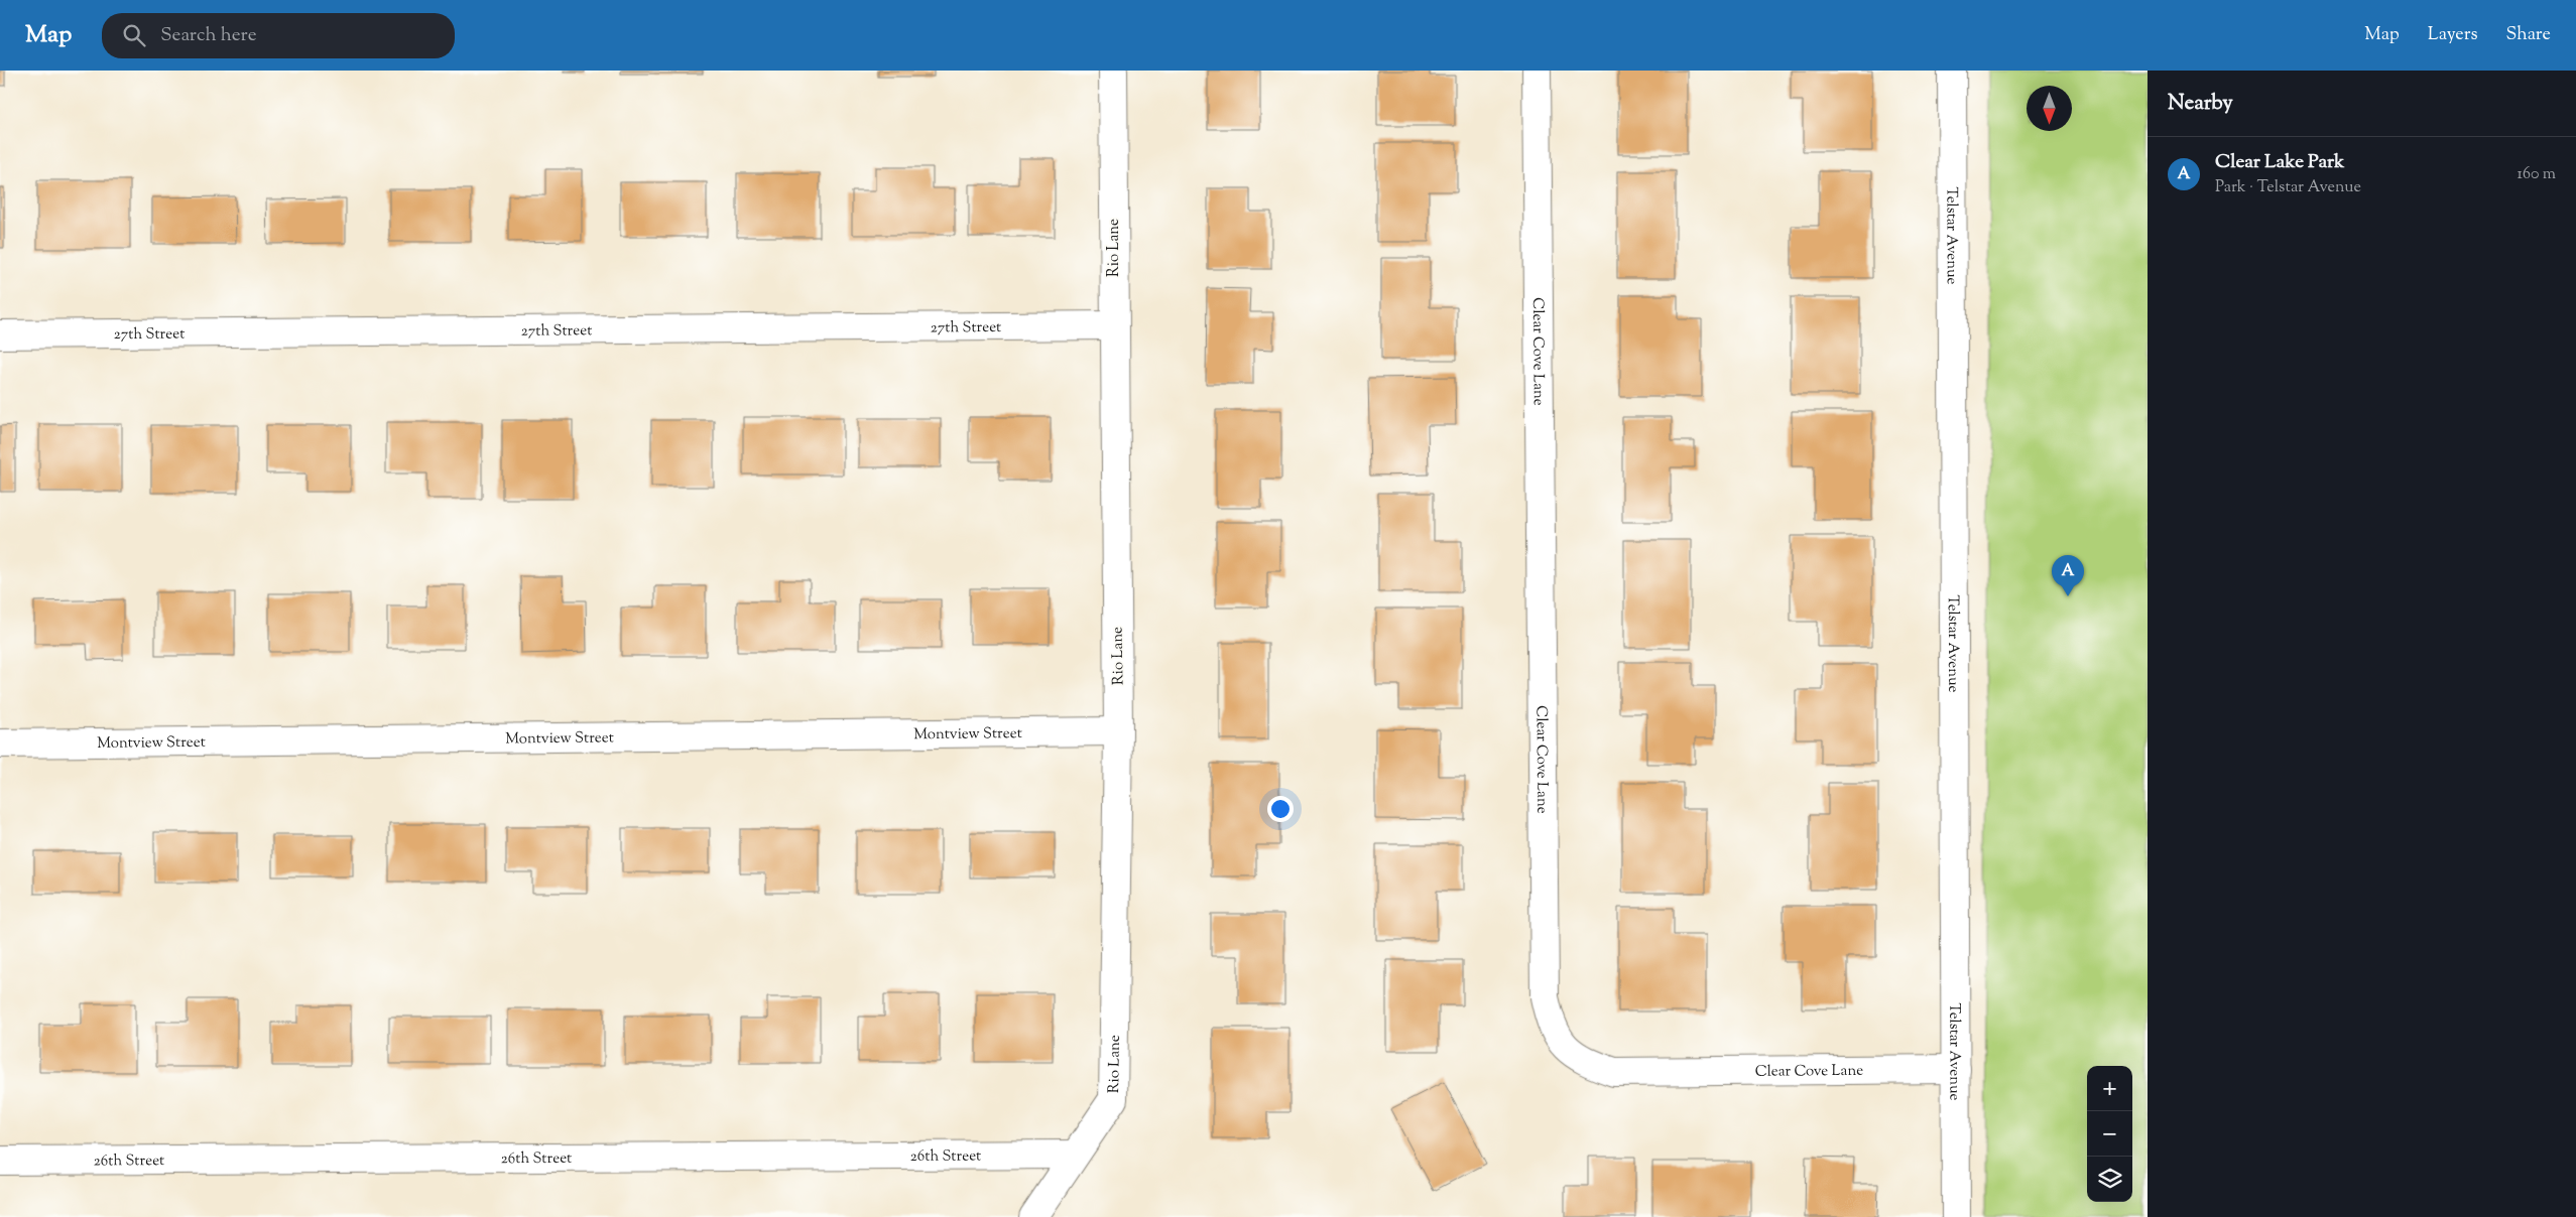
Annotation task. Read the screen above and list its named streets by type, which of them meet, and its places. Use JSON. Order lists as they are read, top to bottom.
{
  "streets": {
    "street": [
      "Telstar Avenue",
      "Rio Lane",
      "27th Street",
      "Clear Cove Lane",
      "Montview Street",
      "26th Street"
    ]
  },
  "crossings": [
    ["Telstar Avenue", "Clear Cove Lane"],
    ["Rio Lane", "27th Street"],
    ["Rio Lane", "Montview Street"],
    ["Rio Lane", "26th Street"]
  ],
  "north": "bottom",
  "page": {
    "header": "Map",
    "search": "Search here",
    "nav": ["Map", "Layers", "Share"],
    "heading": "Nearby",
    "list": [
      {
        "mark": "A",
        "name": "Clear Lake Park",
        "note": "Park · Telstar Avenue",
        "value": "160 m"
      }
    ],
    "pins": "A",
    "map_buttons": ["+", "−"]
  }
}
